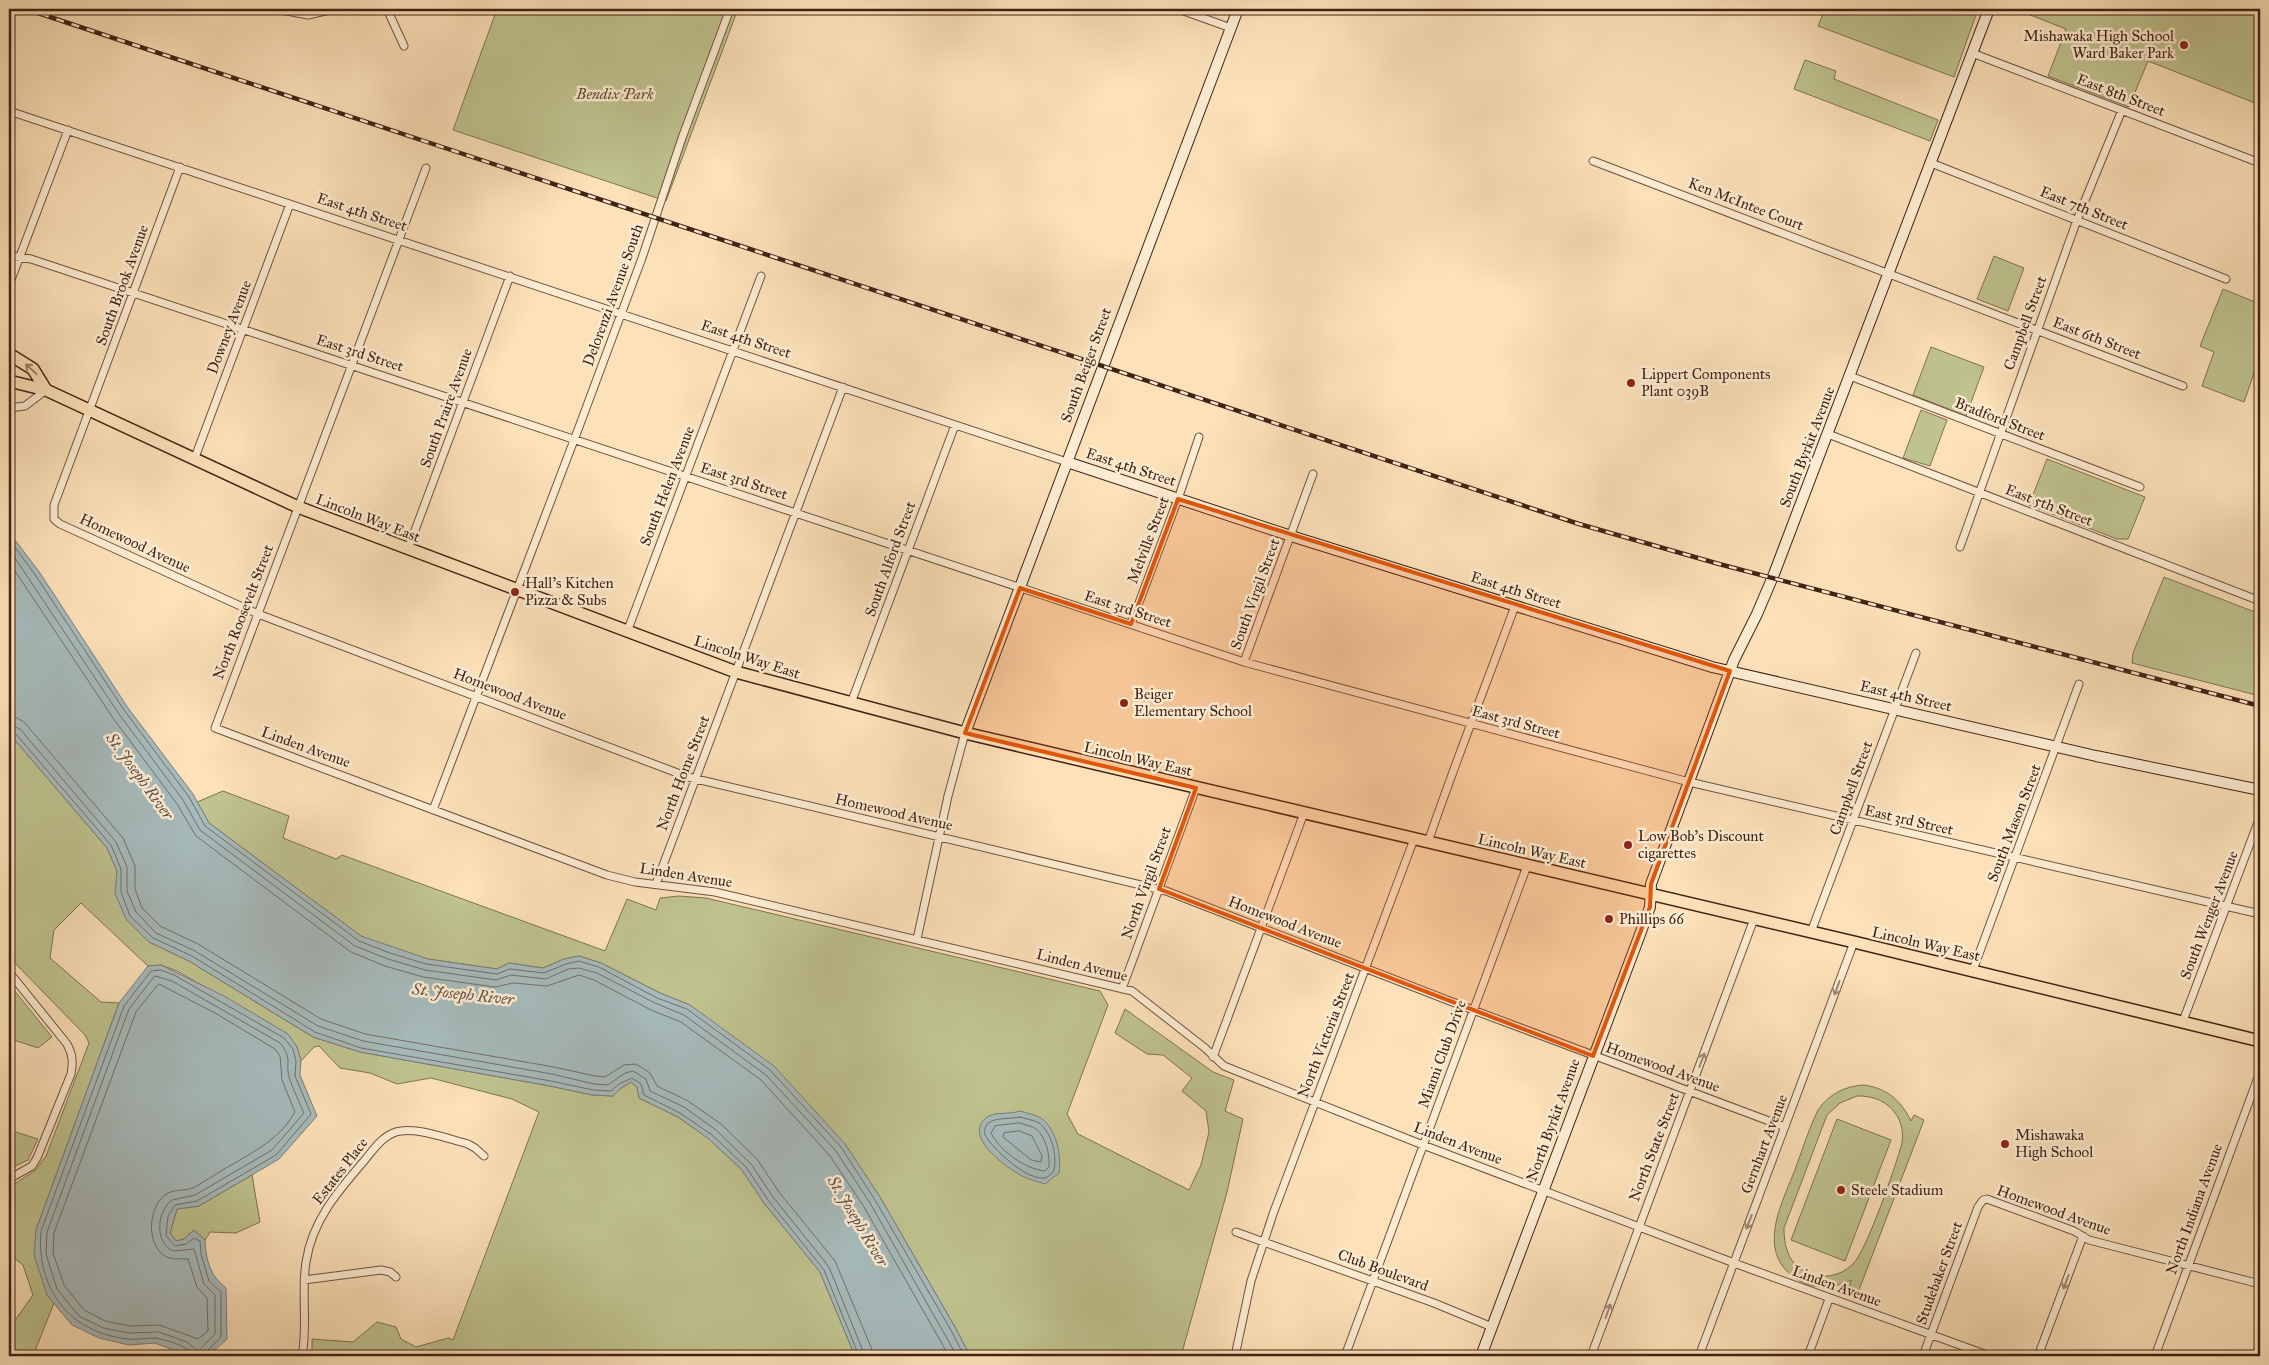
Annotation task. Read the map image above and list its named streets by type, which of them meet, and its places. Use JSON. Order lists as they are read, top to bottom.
{
  "streets": {
    "main road": ["Lincoln Way East"],
    "street": [
      "East 8th Street",
      "Ken McIntee Court",
      "East 7th Street",
      "East 4th Street",
      "South Brook Avenue",
      "Delorenzi Avenue South",
      "Campbell Street",
      "Downey Avenue",
      "East 6th Street",
      "East 3rd Street",
      "South Beiger Street",
      "South Praire Avenue",
      "Bradford Street",
      "South Byrkit Avenue",
      "South Helen Avenue",
      "East 5th Street",
      "Melville Street",
      "Homewood Avenue",
      "South Alford Street",
      "South Virgil Street",
      "North Roosevelt Street",
      "Linden Avenue",
      "North Home Street",
      "South Mason Street",
      "North Virgil Street",
      "South Wenger Avenue",
      "North Victoria Street",
      "Miami Club Drive",
      "North Byrkit Avenue",
      "Gernhart Avenue",
      "North State Street",
      "Estates Place",
      "North Indiana Avenue",
      "Club Boulevard",
      "Studebaker Street"
    ]
  },
  "crossings": [
    ["East 8th Street", "Campbell Street"],
    ["East 8th Street", "South Byrkit Avenue"],
    ["Ken McIntee Court", "East 6th Street"],
    ["Ken McIntee Court", "South Byrkit Avenue"],
    ["East 7th Street", "Campbell Street"],
    ["East 7th Street", "South Byrkit Avenue"],
    ["East 4th Street", "South Brook Avenue"],
    ["East 4th Street", "Delorenzi Avenue South"],
    ["East 4th Street", "Campbell Street"],
    ["East 4th Street", "Downey Avenue"],
    ["East 4th Street", "South Beiger Street"],
    ["East 4th Street", "South Praire Avenue"],
    ["East 4th Street", "South Byrkit Avenue"],
    ["East 4th Street", "South Helen Avenue"],
    ["East 4th Street", "Melville Street"],
    ["East 4th Street", "South Alford Street"],
    ["East 4th Street", "South Virgil Street"],
    ["East 4th Street", "North Roosevelt Street"],
    ["East 4th Street", "North Home Street"],
    ["East 4th Street", "South Mason Street"],
    ["South Brook Avenue", "East 3rd Street"],
    ["South Brook Avenue", "Lincoln Way East"],
    ["South Brook Avenue", "Homewood Avenue"],
    ["Delorenzi Avenue South", "East 3rd Street"],
    ["Delorenzi Avenue South", "Lincoln Way East"],
    ["Delorenzi Avenue South", "Homewood Avenue"],
    ["Delorenzi Avenue South", "Linden Avenue"],
    ["Campbell Street", "East 6th Street"],
    ["Campbell Street", "East 3rd Street"],
    ["Campbell Street", "Bradford Street"],
    ["Campbell Street", "East 5th Street"],
    ["Campbell Street", "Lincoln Way East"],
    ["Downey Avenue", "East 3rd Street"],
    ["Downey Avenue", "Lincoln Way East"],
    ["East 6th Street", "South Byrkit Avenue"],
    ["East 3rd Street", "South Beiger Street"],
    ["East 3rd Street", "South Praire Avenue"],
    ["East 3rd Street", "South Byrkit Avenue"],
    ["East 3rd Street", "South Helen Avenue"],
    ["East 3rd Street", "Melville Street"],
    ["East 3rd Street", "South Alford Street"],
    ["East 3rd Street", "South Virgil Street"],
    ["East 3rd Street", "North Roosevelt Street"],
    ["East 3rd Street", "North Home Street"],
    ["East 3rd Street", "South Mason Street"],
    ["East 3rd Street", "South Wenger Avenue"],
    ["South Beiger Street", "Lincoln Way East"],
    ["South Praire Avenue", "Lincoln Way East"],
    ["Bradford Street", "South Byrkit Avenue"],
    ["South Byrkit Avenue", "East 5th Street"],
    ["South Byrkit Avenue", "Lincoln Way East"],
    ["South Byrkit Avenue", "North Byrkit Avenue"],
    ["South Helen Avenue", "Lincoln Way East"],
    ["Lincoln Way East", "South Alford Street"],
    ["Lincoln Way East", "North Roosevelt Street"],
    ["Lincoln Way East", "North Home Street"],
    ["Lincoln Way East", "South Mason Street"],
    ["Lincoln Way East", "North Virgil Street"],
    ["Lincoln Way East", "South Wenger Avenue"],
    ["Lincoln Way East", "North Victoria Street"],
    ["Lincoln Way East", "Miami Club Drive"],
    ["Lincoln Way East", "North Byrkit Avenue"],
    ["Lincoln Way East", "Gernhart Avenue"],
    ["Lincoln Way East", "North State Street"],
    ["Homewood Avenue", "North Roosevelt Street"],
    ["Homewood Avenue", "North Home Street"],
    ["Homewood Avenue", "North Virgil Street"],
    ["Homewood Avenue", "North Victoria Street"],
    ["Homewood Avenue", "Miami Club Drive"],
    ["Homewood Avenue", "North Byrkit Avenue"],
    ["Homewood Avenue", "Gernhart Avenue"],
    ["Homewood Avenue", "North State Street"],
    ["Homewood Avenue", "North Indiana Avenue"],
    ["Homewood Avenue", "Studebaker Street"],
    ["North Roosevelt Street", "Linden Avenue"],
    ["Linden Avenue", "North Home Street"],
    ["Linden Avenue", "North Virgil Street"],
    ["Linden Avenue", "North Victoria Street"],
    ["Linden Avenue", "Miami Club Drive"],
    ["Linden Avenue", "North Byrkit Avenue"],
    ["Linden Avenue", "Gernhart Avenue"],
    ["Linden Avenue", "North State Street"],
    ["Linden Avenue", "Studebaker Street"],
    ["North Victoria Street", "Club Boulevard"],
    ["Miami Club Drive", "Club Boulevard"],
    ["North Byrkit Avenue", "Club Boulevard"]
  ],
  "one_way": ["Gernhart Avenue", "North State Street"],
  "water": ["St. Joseph River"],
  "parks": ["Bendix Park"],
  "places": [
    "Mishawaka High School Ward Baker Park",
    "Lippert Components Plant 039B",
    "Hall's Kitchen Pizza & Subs",
    "Beiger Elementary School",
    "Low Bob's Discount cigarettes",
    "Phillips 66",
    "Mishawaka High School",
    "Steele Stadium"
  ]
}
